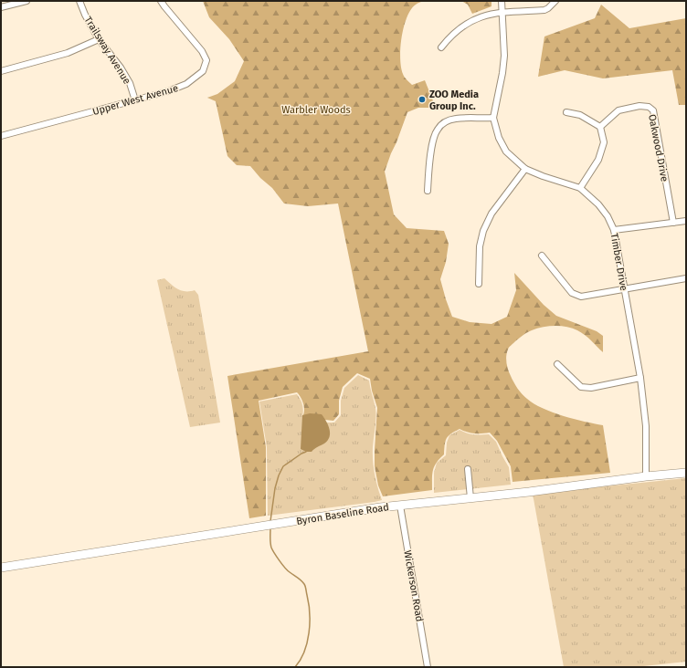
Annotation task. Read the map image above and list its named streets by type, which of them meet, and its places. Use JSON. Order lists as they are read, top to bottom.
{
  "streets": {
    "main road": ["Byron Baseline Road"],
    "street": [
      "Trailsway Avenue",
      "Upper West Avenue",
      "Oakwood Drive",
      "Timber Drive",
      "Wickerson Road"
    ]
  },
  "crossings": [
    ["Trailsway Avenue", "Upper West Avenue"],
    ["Timber Drive", "Byron Baseline Road"],
    ["Byron Baseline Road", "Wickerson Road"]
  ],
  "parks": ["Warbler Woods"],
  "places": ["ZOO Media Group Inc."]
}
